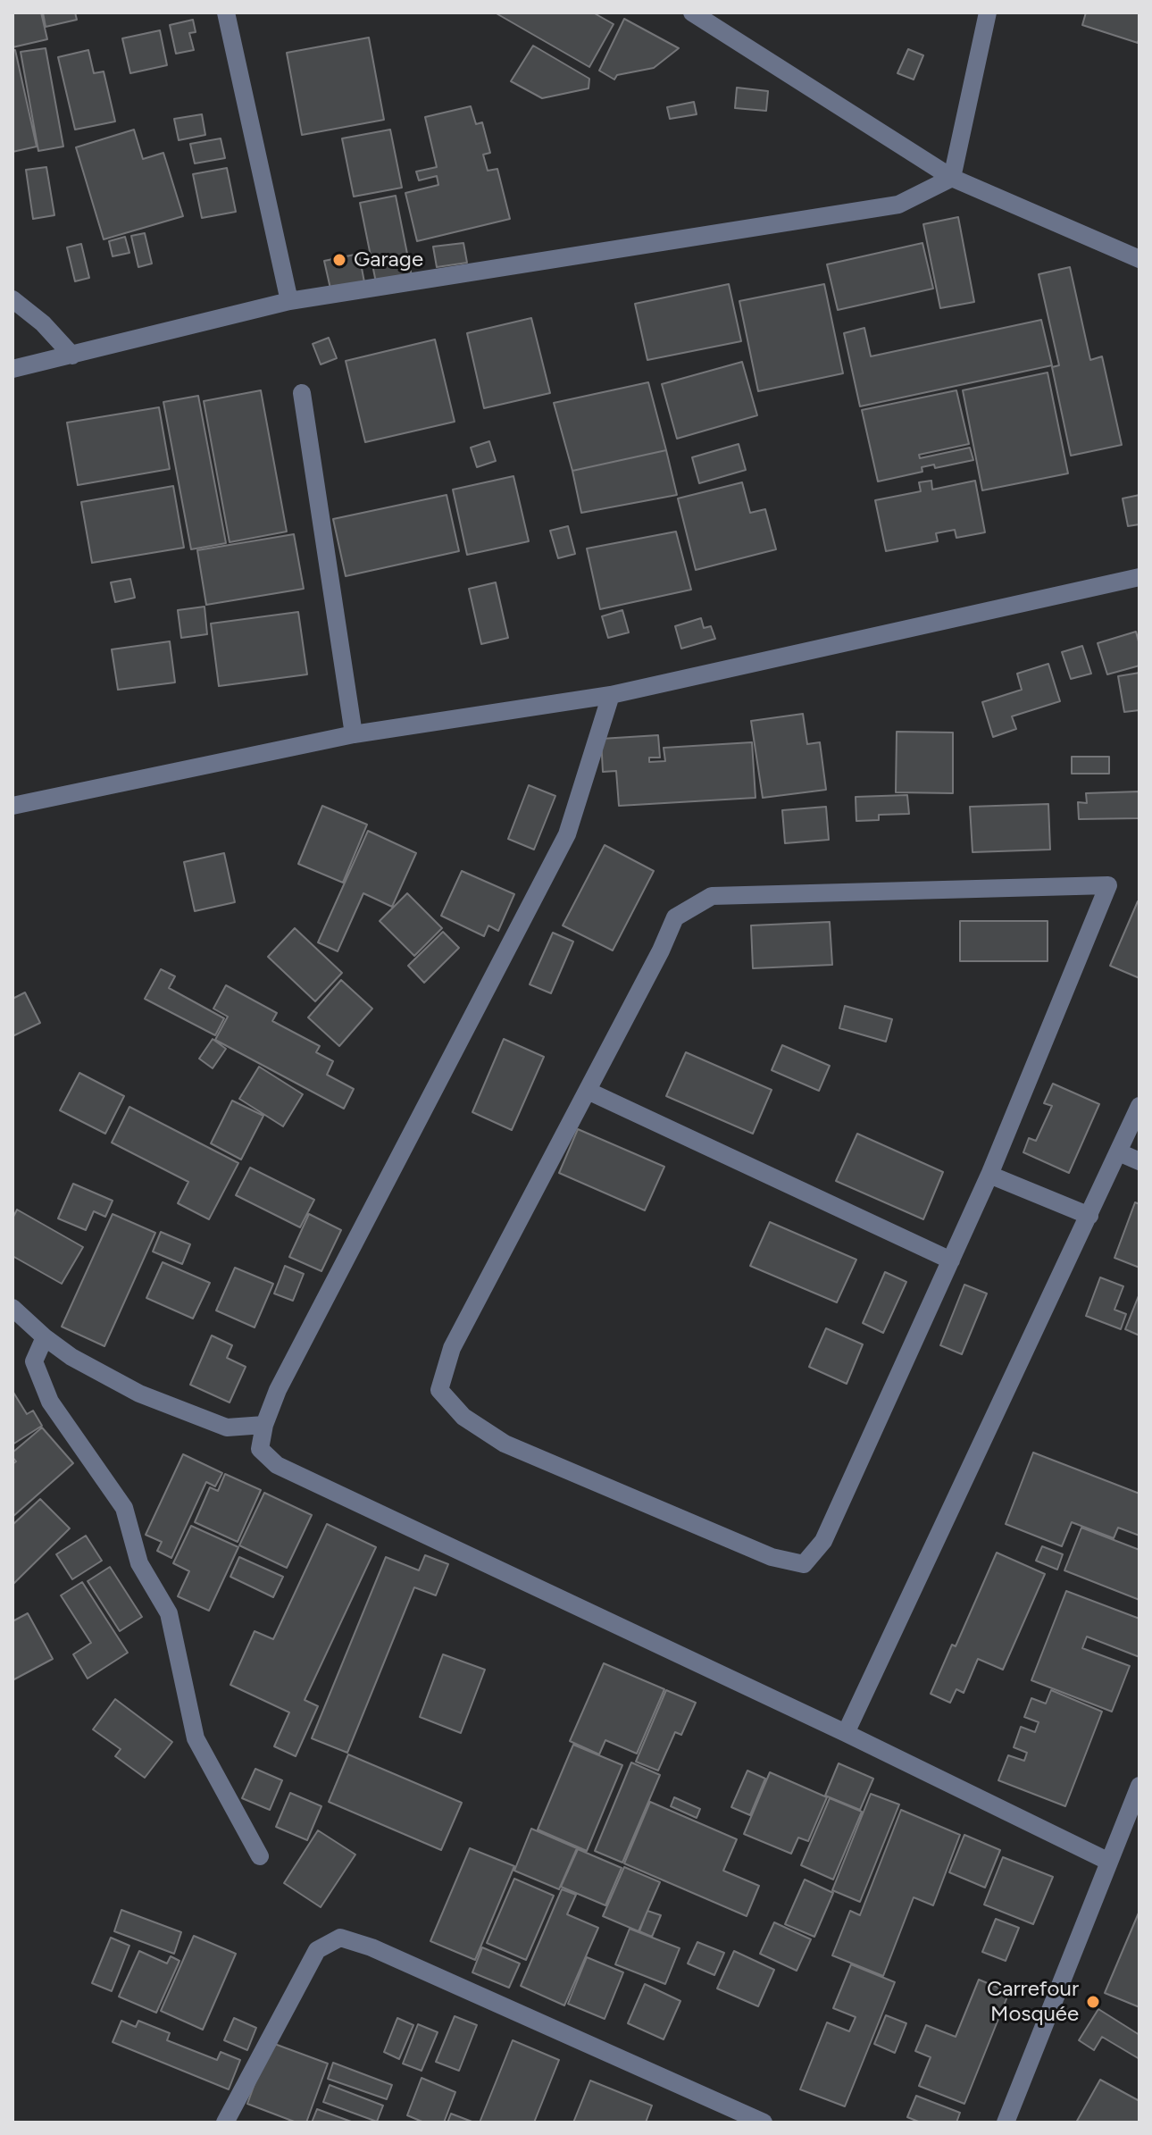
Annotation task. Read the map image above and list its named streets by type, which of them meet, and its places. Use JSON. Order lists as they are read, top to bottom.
{
  "places": ["Garage", "Carrefour Mosquée"]
}
